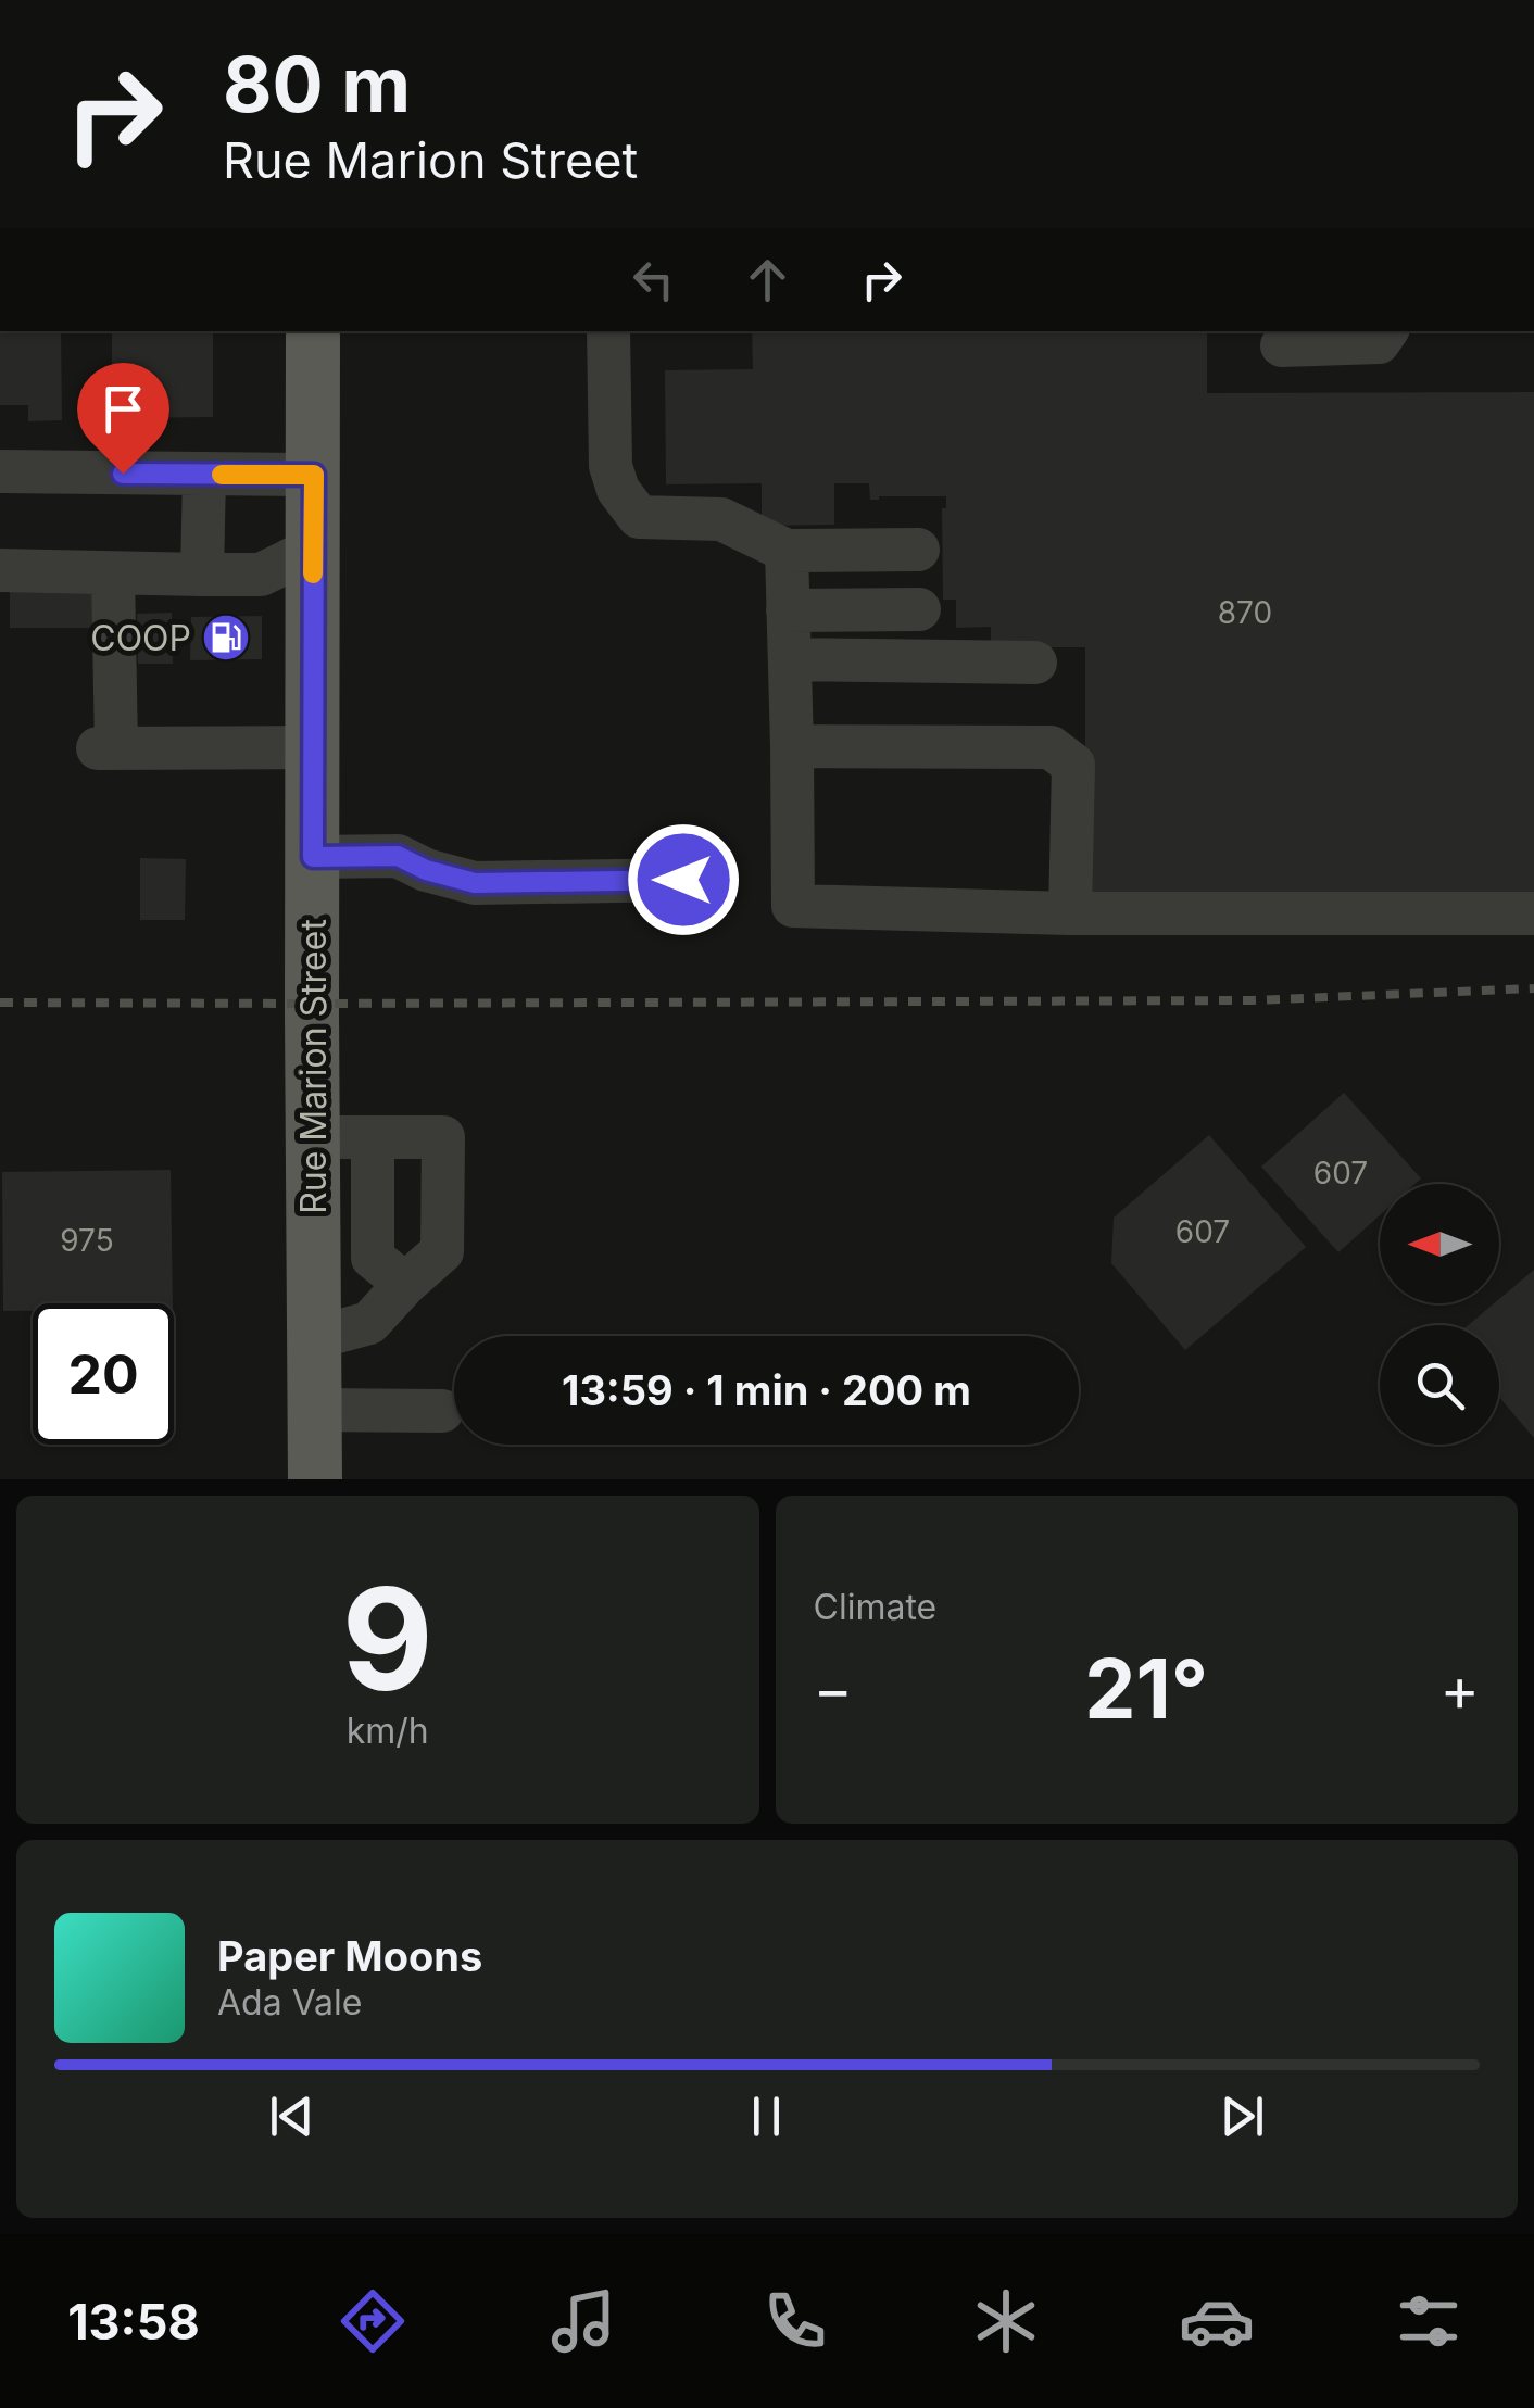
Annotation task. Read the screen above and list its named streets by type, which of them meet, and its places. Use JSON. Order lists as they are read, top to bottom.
{
  "streets": {
    "main road": ["Rue Marion Street"]
  },
  "places": {
    "fuel station": ["COOP"]
  },
  "house_numbers": [
    "870",
    "607",
    "607",
    "975"
  ],
  "north": "left",
  "page": {
    "turn": ["80 m", "Rue Marion Street"],
    "limit": "20",
    "trip": "13:59 · 1 min · 200 m",
    "tile": [
      ["9", "km/h"],
      "Climate"
    ],
    "heat": ["−", "21°", "+"],
    "song": ["Paper Moons", "Ada Vale"],
    "tabs": "13:58"
  }
}
